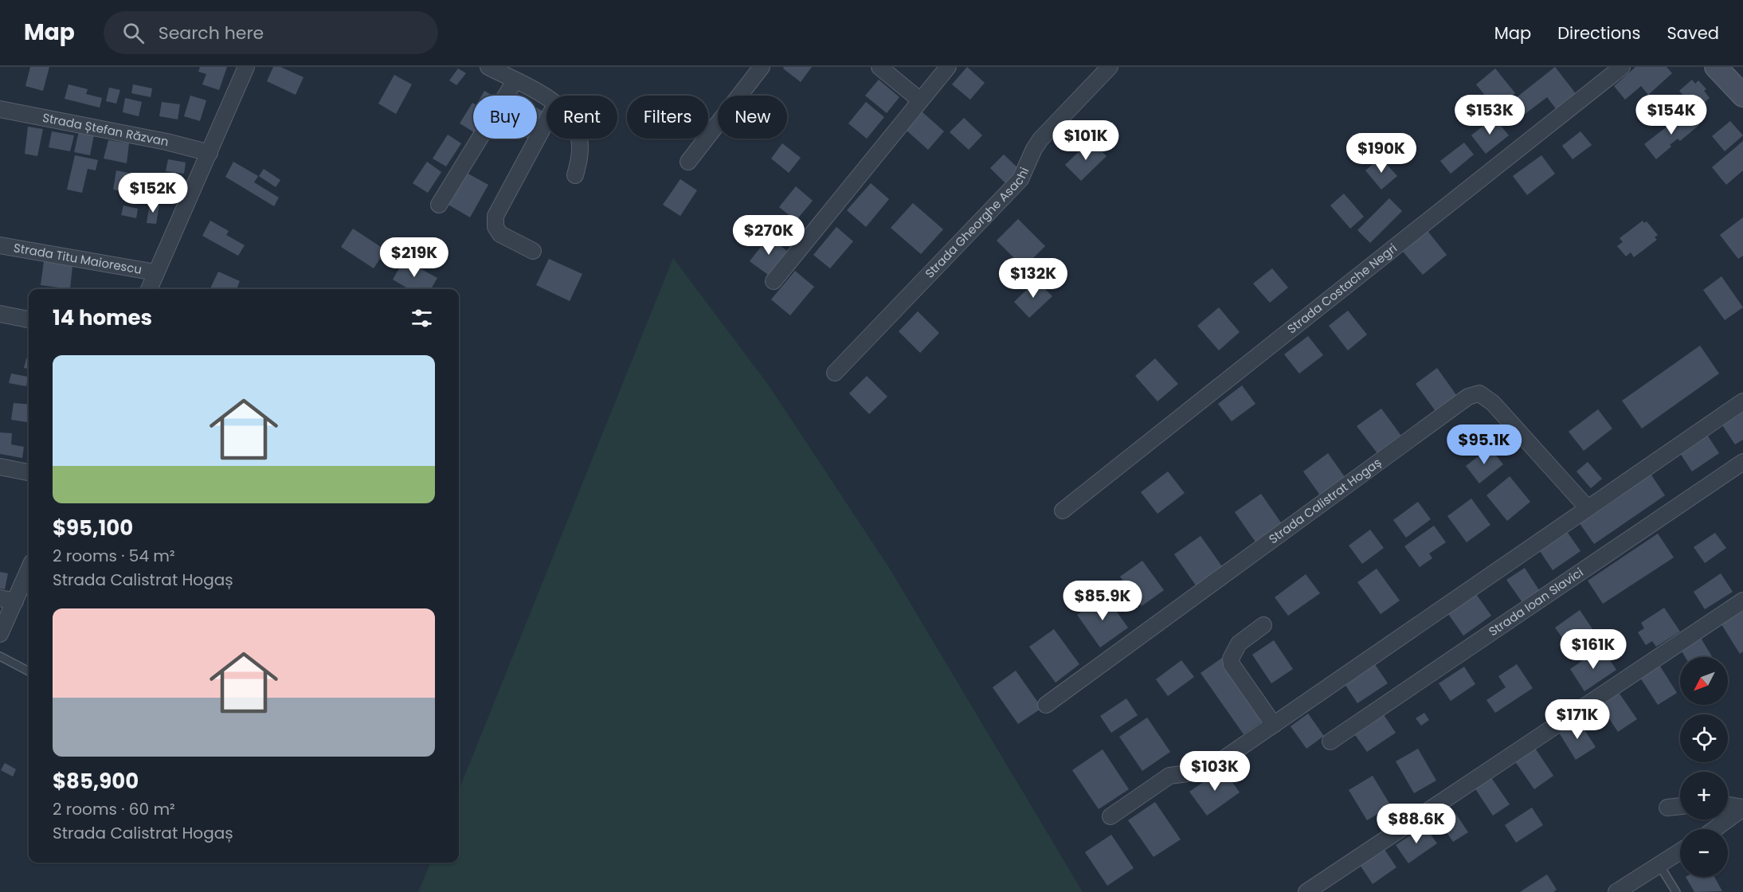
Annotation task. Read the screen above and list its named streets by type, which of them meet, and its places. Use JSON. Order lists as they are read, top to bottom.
{
  "streets": {
    "street": [
      "Strada Ștefan Răzvan",
      "Strada Gheorghe Asachi",
      "Strada Titu Maiorescu",
      "Strada Costache Negri",
      "Strada Calistrat Hogaș",
      "Strada Ioan Slavici"
    ]
  },
  "north": "bottom left",
  "page": {
    "header": "Map",
    "search": "Search here",
    "nav": ["Map", "Directions", "Saved"],
    "price": [
      "$153K",
      "$154K",
      "$101K",
      "$190K",
      "$152K",
      "$270K",
      "$219K",
      "$132K",
      "$95.1K",
      "$85.9K",
      "$161K",
      "$171K",
      "$103K",
      "$88.6K"
    ],
    "chip": [
      "Buy",
      "Rent",
      "Filters",
      "New"
    ],
    "heading": "14 homes",
    "list": [
      {
        "name": "$95,100",
        "note": "2 rooms · 54 m² · Strada Calistrat Hogaș"
      },
      {
        "name": "$85,900",
        "note": "2 rooms · 60 m² · Strada Calistrat Hogaș"
      }
    ],
    "map_buttons": ["+", "−"]
  }
}
